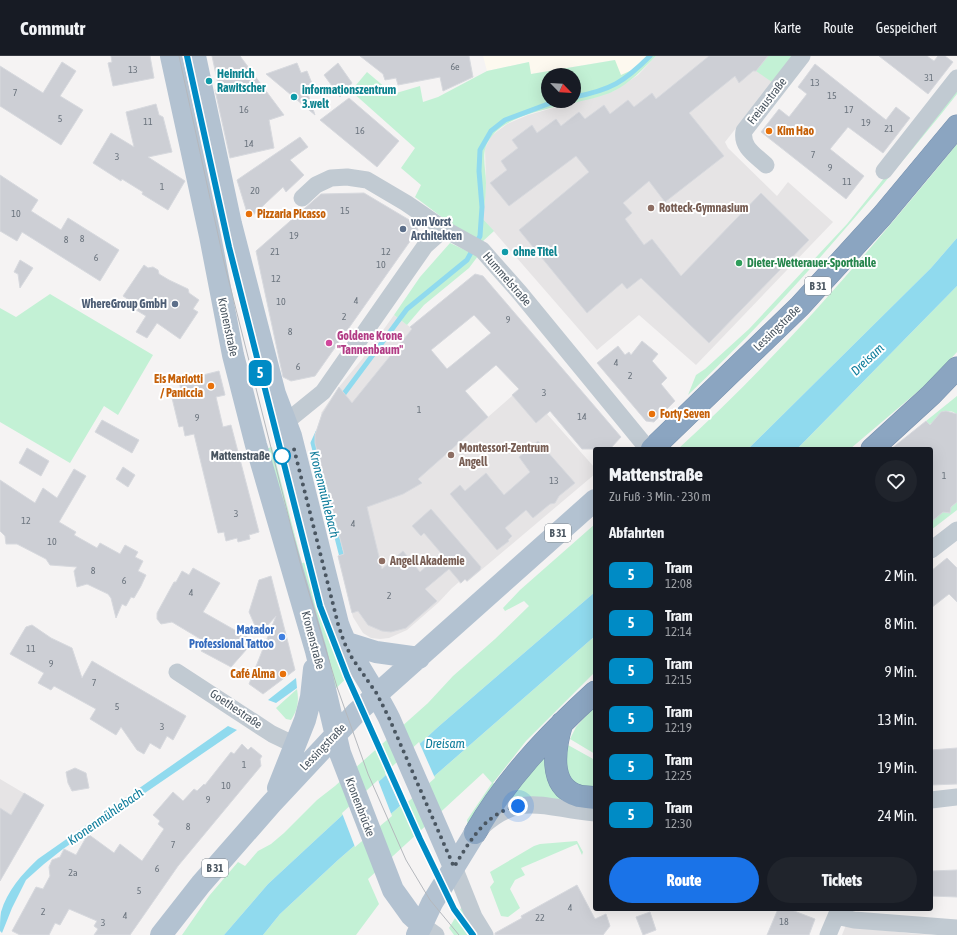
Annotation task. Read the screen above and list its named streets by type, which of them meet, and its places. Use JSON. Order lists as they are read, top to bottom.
{
  "streets": {
    "highway": ["B 31", "Lessingstraße"],
    "main road": ["Kronenstraße", "Kronenbrücke"],
    "street": ["Freiaustraße", "Hummelstraße", "Goethestraße"]
  },
  "crossings": [
    ["Kronenstraße", "Lessingstraße"],
    ["Kronenstraße", "Kronenbrücke"],
    ["Lessingstraße", "Kronenbrücke"]
  ],
  "water": ["Dreisam", "Kronenmühlebach"],
  "places": [
    "Heinrich Rawitscher",
    "informationszentrum 3.welt",
    "Kim Hao",
    "Rotteck-Gymnasium",
    "Pizzaria Picasso",
    "von Vorst Architekten",
    "ohne Titel",
    "Dieter-Wetterauer-Sporthalle",
    "WhereGroup GmbH",
    "Goldene Krone \"Tannenbaum\"",
    "Eis Mariotti / Paniccia",
    "Forty Seven",
    "Montessori-Zentrum Angell",
    "Mattenstraße",
    "Angell Akademie",
    "Matador Professional Tattoo",
    "Café Alma"
  ],
  "lines": ["tram line 5"],
  "house_numbers": [
    "6e",
    "13",
    "31",
    "13",
    "7",
    "15",
    "16",
    "17",
    "5",
    "11",
    "19",
    "21",
    "16",
    "14",
    "7",
    "3",
    "9",
    "11",
    "1",
    "20",
    "15",
    "10",
    "19",
    "8",
    "8",
    "21",
    "12",
    "6",
    "10",
    "12",
    "4",
    "10",
    "2",
    "9",
    "8",
    "4",
    "6",
    "2",
    "3",
    "1",
    "14",
    "9",
    "1",
    "13",
    "3",
    "12",
    "4",
    "10",
    "8",
    "6",
    "4",
    "2",
    "11",
    "9",
    "7",
    "5",
    "3",
    "1",
    "10",
    "9",
    "8",
    "7",
    "6",
    "2a",
    "5",
    "4",
    "2",
    "4",
    "22",
    "18",
    "3"
  ],
  "north": "bottom right",
  "page": {
    "header": "Commutr",
    "nav": ["Karte", "Route", "Gespeichert"],
    "on_map": "5",
    "heading": [
      ["Mattenstraße", "Zu Fuß · 3 Min. · 230 m"],
      "Abfahrten"
    ],
    "list": [
      {
        "mark": "5",
        "name": "Tram",
        "note": "12:08",
        "value": "2 Min."
      },
      {
        "mark": "5",
        "name": "Tram",
        "note": "12:14",
        "value": "8 Min."
      },
      {
        "mark": "5",
        "name": "Tram",
        "note": "12:15",
        "value": "9 Min."
      },
      {
        "mark": "5",
        "name": "Tram",
        "note": "12:19",
        "value": "13 Min."
      },
      {
        "mark": "5",
        "name": "Tram",
        "note": "12:25",
        "value": "19 Min."
      },
      {
        "mark": "5",
        "name": "Tram",
        "note": "12:30",
        "value": "24 Min."
      }
    ],
    "buttons": ["Route", "Tickets"]
  }
}
